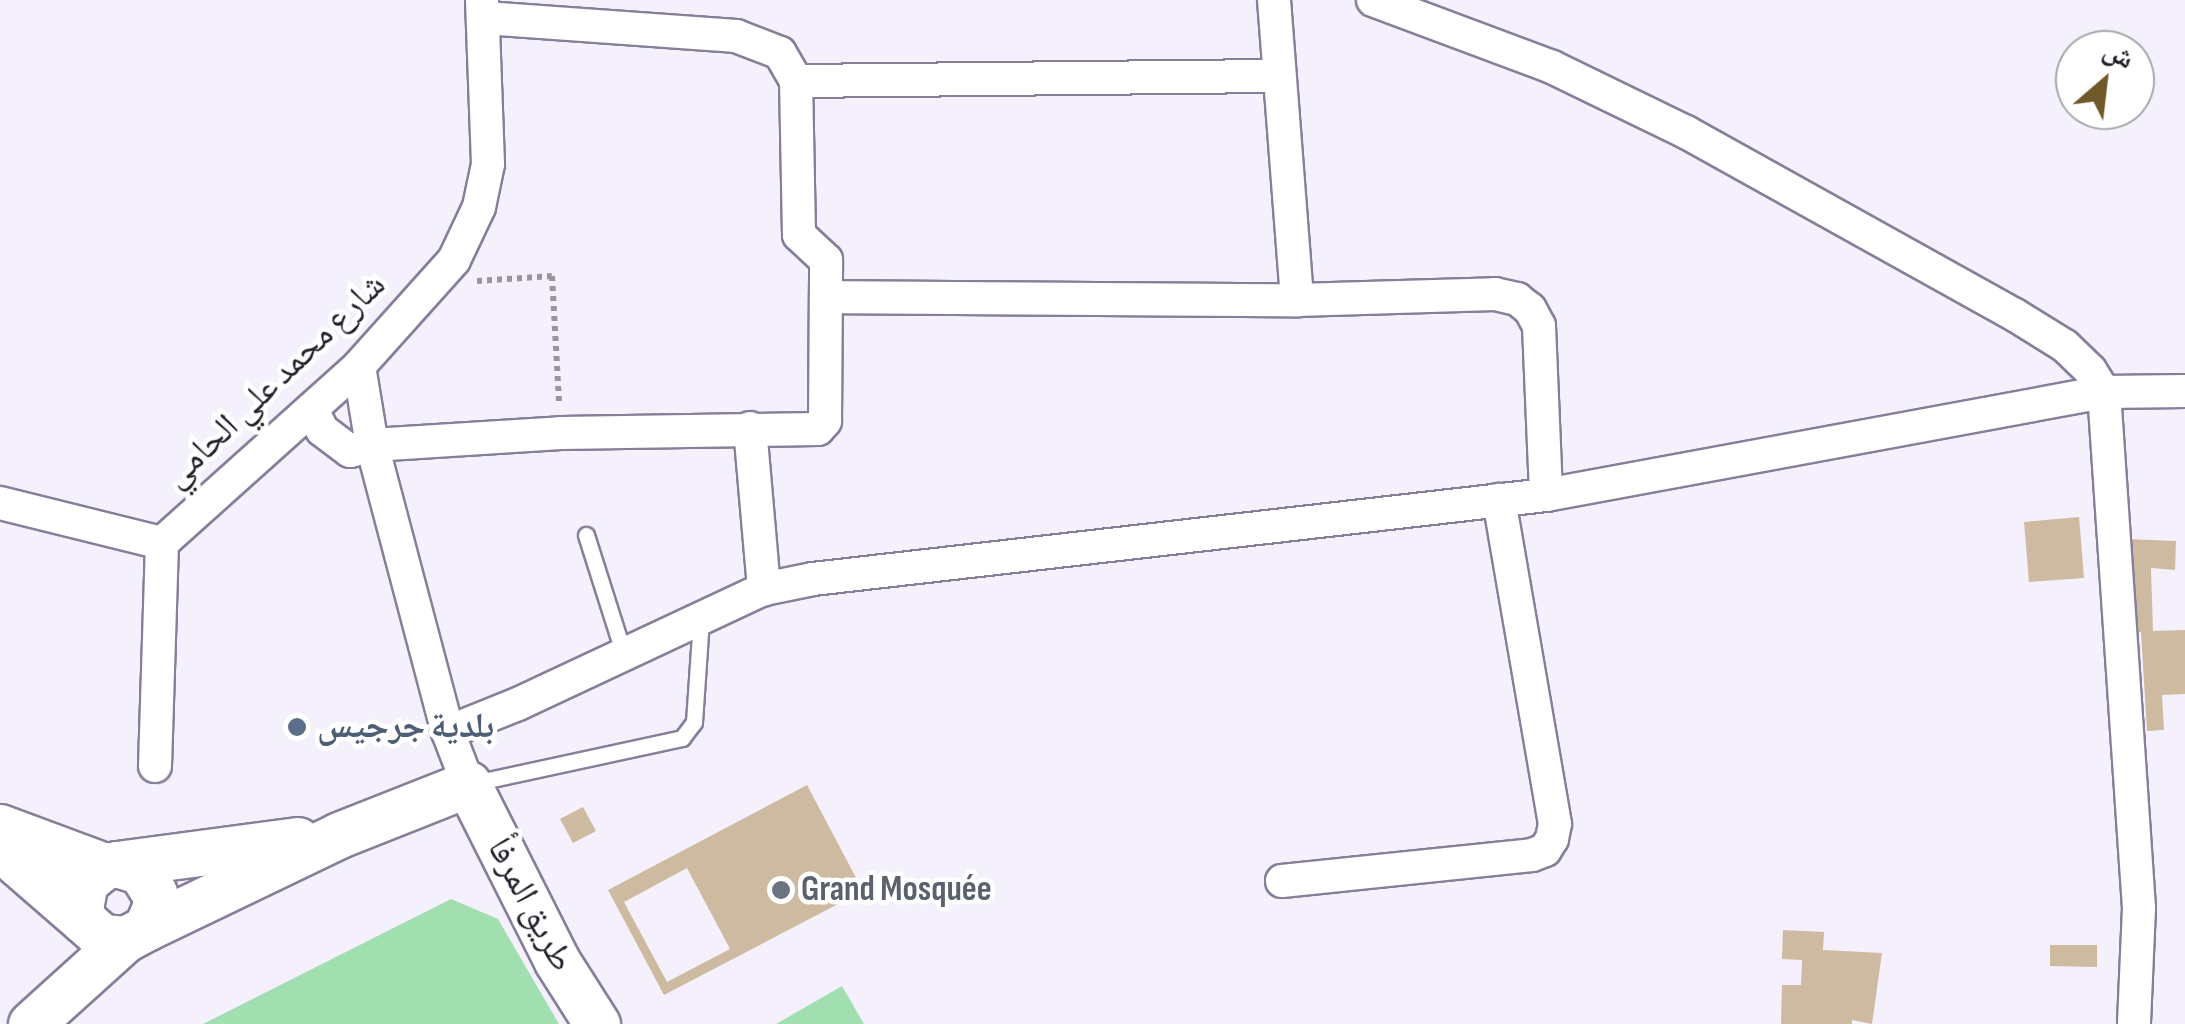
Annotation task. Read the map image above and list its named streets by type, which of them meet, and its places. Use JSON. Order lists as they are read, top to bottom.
{
  "streets": {
    "street": ["شارع محمد علي الحامي", "طريق المرفأ"]
  },
  "places": ["بلدية جرجيس", "Grand Mosquée"],
  "north": "top right"
}
